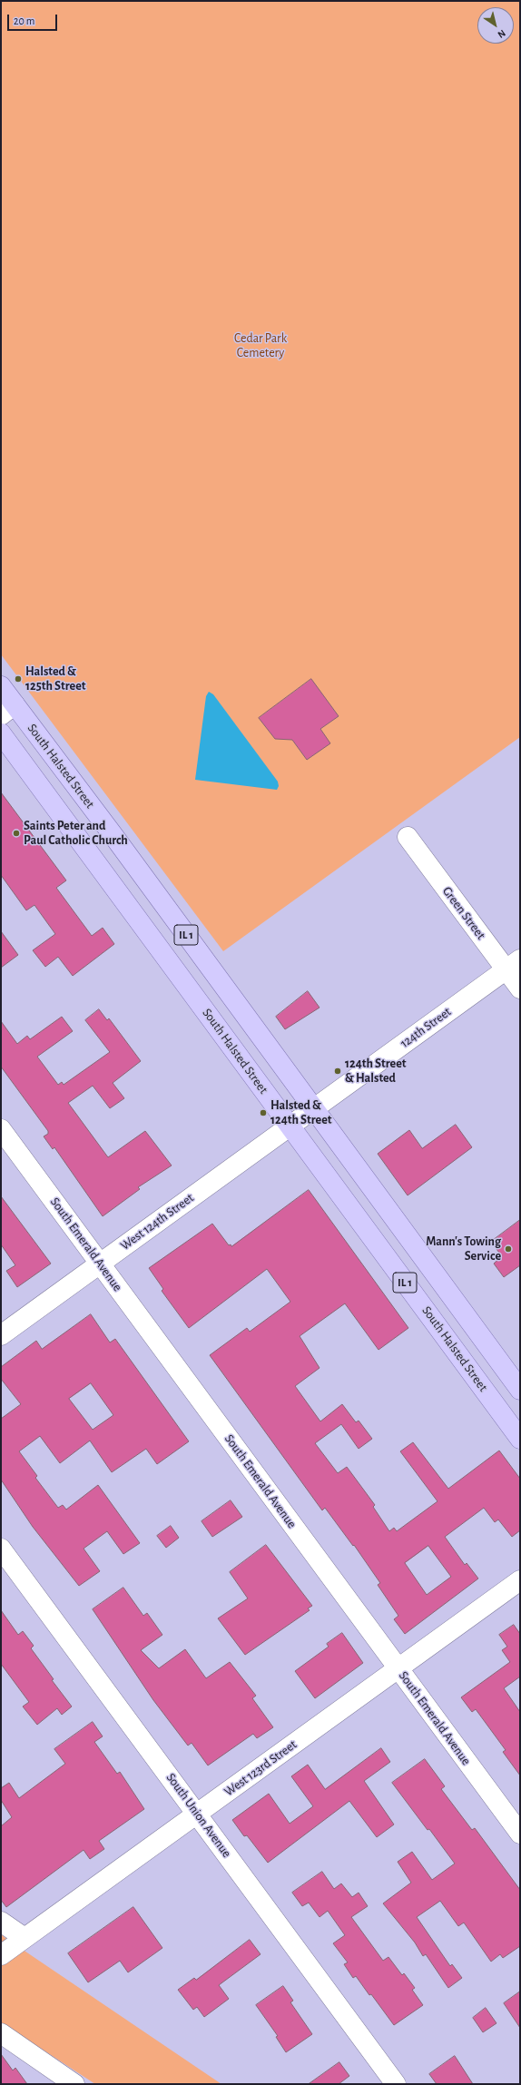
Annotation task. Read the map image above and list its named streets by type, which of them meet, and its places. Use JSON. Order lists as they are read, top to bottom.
{
  "streets": {
    "main road": ["South Halsted Street", "IL 1"],
    "street": [
      "Green Street",
      "124th Street",
      "West 124th Street",
      "South Emerald Avenue",
      "West 123rd Street",
      "South Union Avenue"
    ]
  },
  "crossings": [
    ["South Halsted Street", "124th Street"],
    ["South Halsted Street", "West 124th Street"],
    ["Green Street", "124th Street"],
    ["124th Street", "West 124th Street"],
    ["West 124th Street", "South Emerald Avenue"],
    ["South Emerald Avenue", "West 123rd Street"],
    ["West 123rd Street", "South Union Avenue"]
  ],
  "parks": ["Cedar Park Cemetery"],
  "places": [
    "Halsted & 125th Street",
    "Saints Peter and Paul Catholic Church",
    "124th Street & Halsted",
    "Halsted & 124th Street",
    "Mann's Towing Service"
  ],
  "scale_bar": "20 m",
  "north": "bottom right"
}
